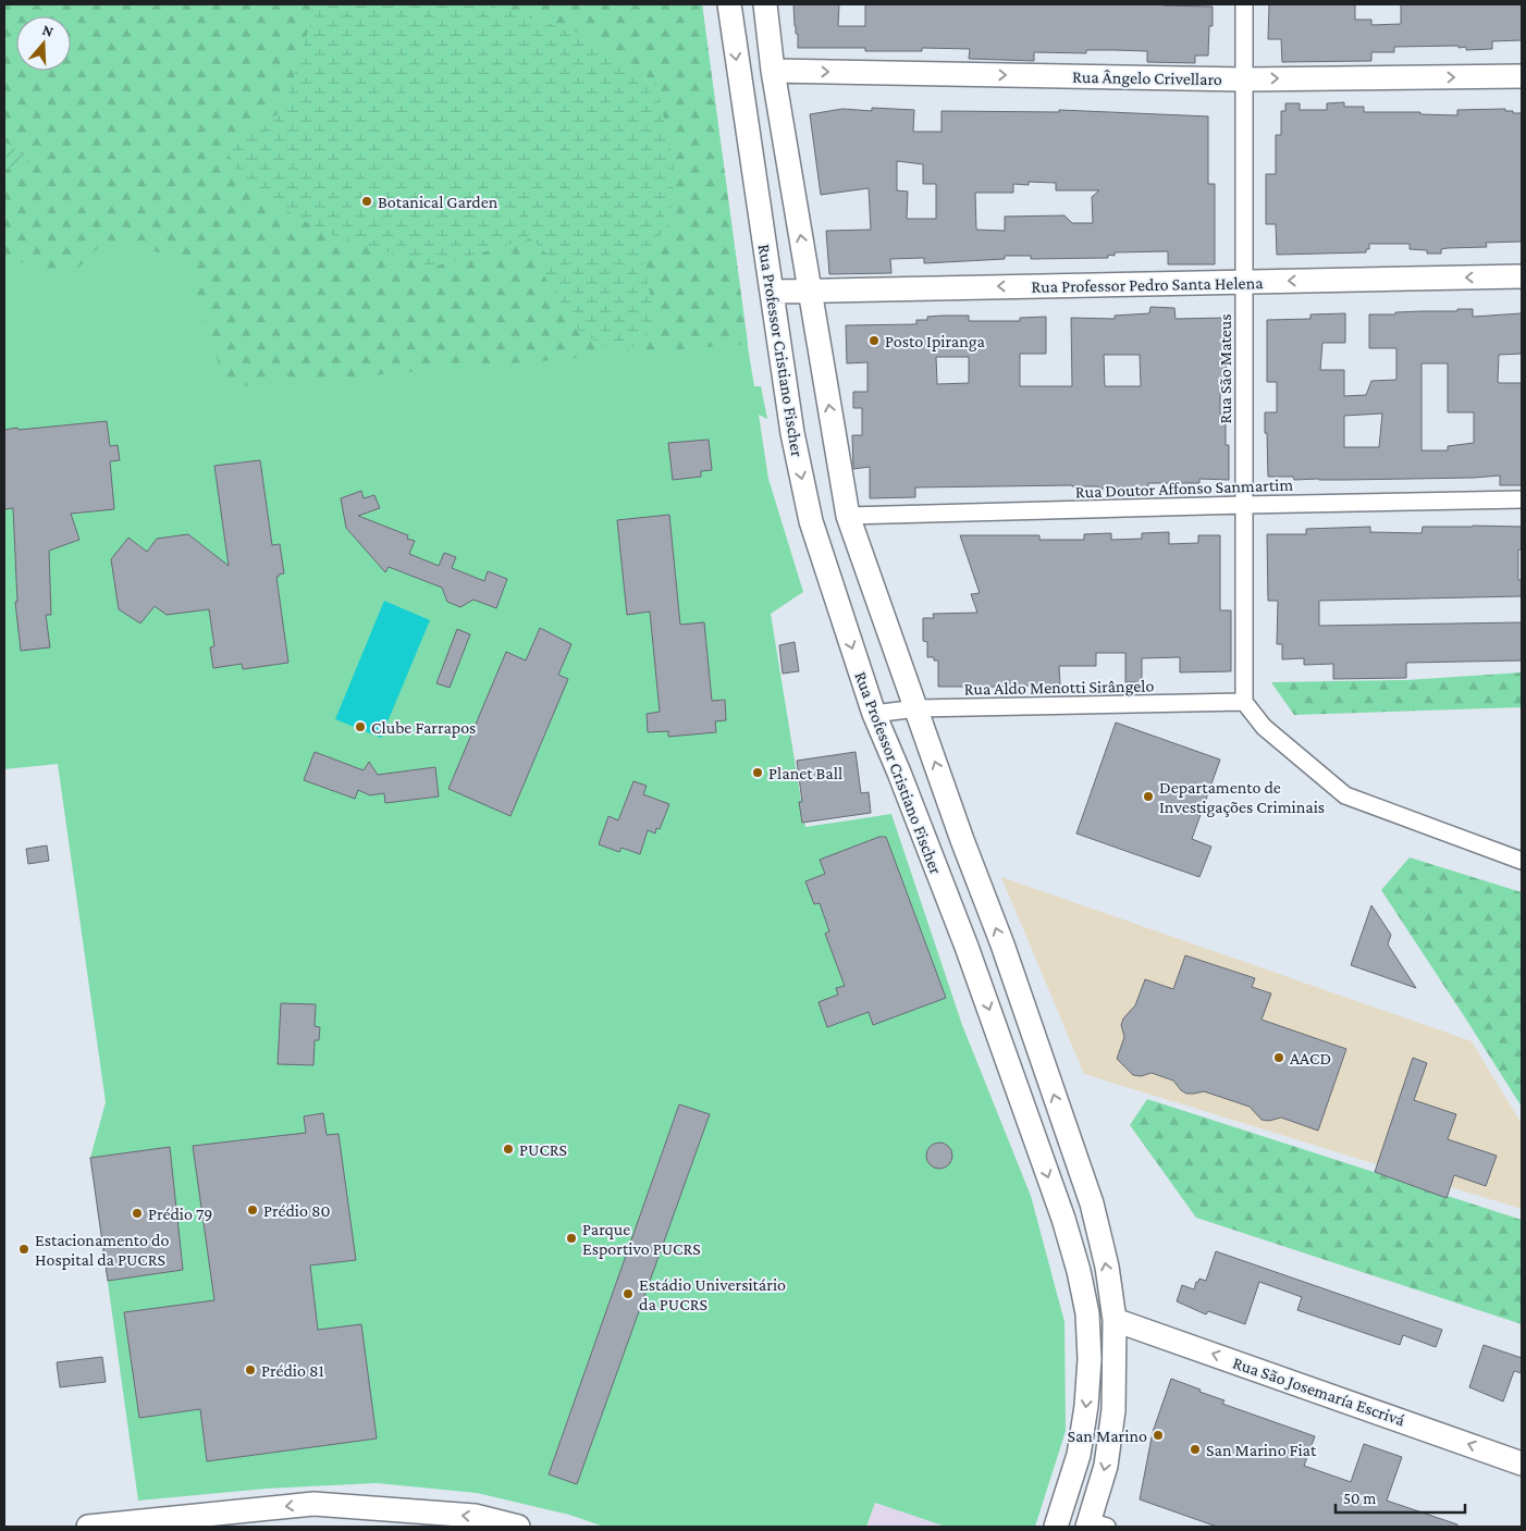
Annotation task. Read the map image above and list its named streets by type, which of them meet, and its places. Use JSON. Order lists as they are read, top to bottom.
{
  "streets": {
    "main road": [
      "Rua Ângelo Crivellaro",
      "Rua Professor Pedro Santa Helena",
      "Rua Professor Cristiano Fischer",
      "Rua São Josemaría Escrivá"
    ],
    "street": ["Rua São Mateus", "Rua Doutor Affonso Sanmartim", "Rua Aldo Menotti Sirângelo"]
  },
  "crossings": [
    ["Rua Ângelo Crivellaro", "Rua Professor Cristiano Fischer"],
    ["Rua Ângelo Crivellaro", "Rua São Mateus"],
    ["Rua Professor Pedro Santa Helena", "Rua Professor Cristiano Fischer"],
    ["Rua Professor Pedro Santa Helena", "Rua São Mateus"],
    ["Rua Professor Cristiano Fischer", "Rua Doutor Affonso Sanmartim"],
    ["Rua Professor Cristiano Fischer", "Rua Aldo Menotti Sirângelo"],
    ["Rua Professor Cristiano Fischer", "Rua São Josemaría Escrivá"],
    ["Rua São Mateus", "Rua Doutor Affonso Sanmartim"],
    ["Rua São Mateus", "Rua Aldo Menotti Sirângelo"]
  ],
  "one_way": ["Rua Ângelo Crivellaro", "Rua Professor Pedro Santa Helena", "Rua São Josemaría Escrivá"],
  "places": [
    "Botanical Garden",
    "Posto Ipiranga",
    "Clube Farrapos",
    "Planet Ball",
    "Departamento de Investigações Criminais",
    "AACD",
    "PUCRS",
    "Prédio 80",
    "Prédio 79",
    "Parque Esportivo PUCRS",
    "Estacionamento do Hospital da PUCRS",
    "Estádio Universitário da PUCRS",
    "Prédio 81",
    "San Marino",
    "San Marino Fiat"
  ],
  "scale_bar": "50 m",
  "north": "top"
}
